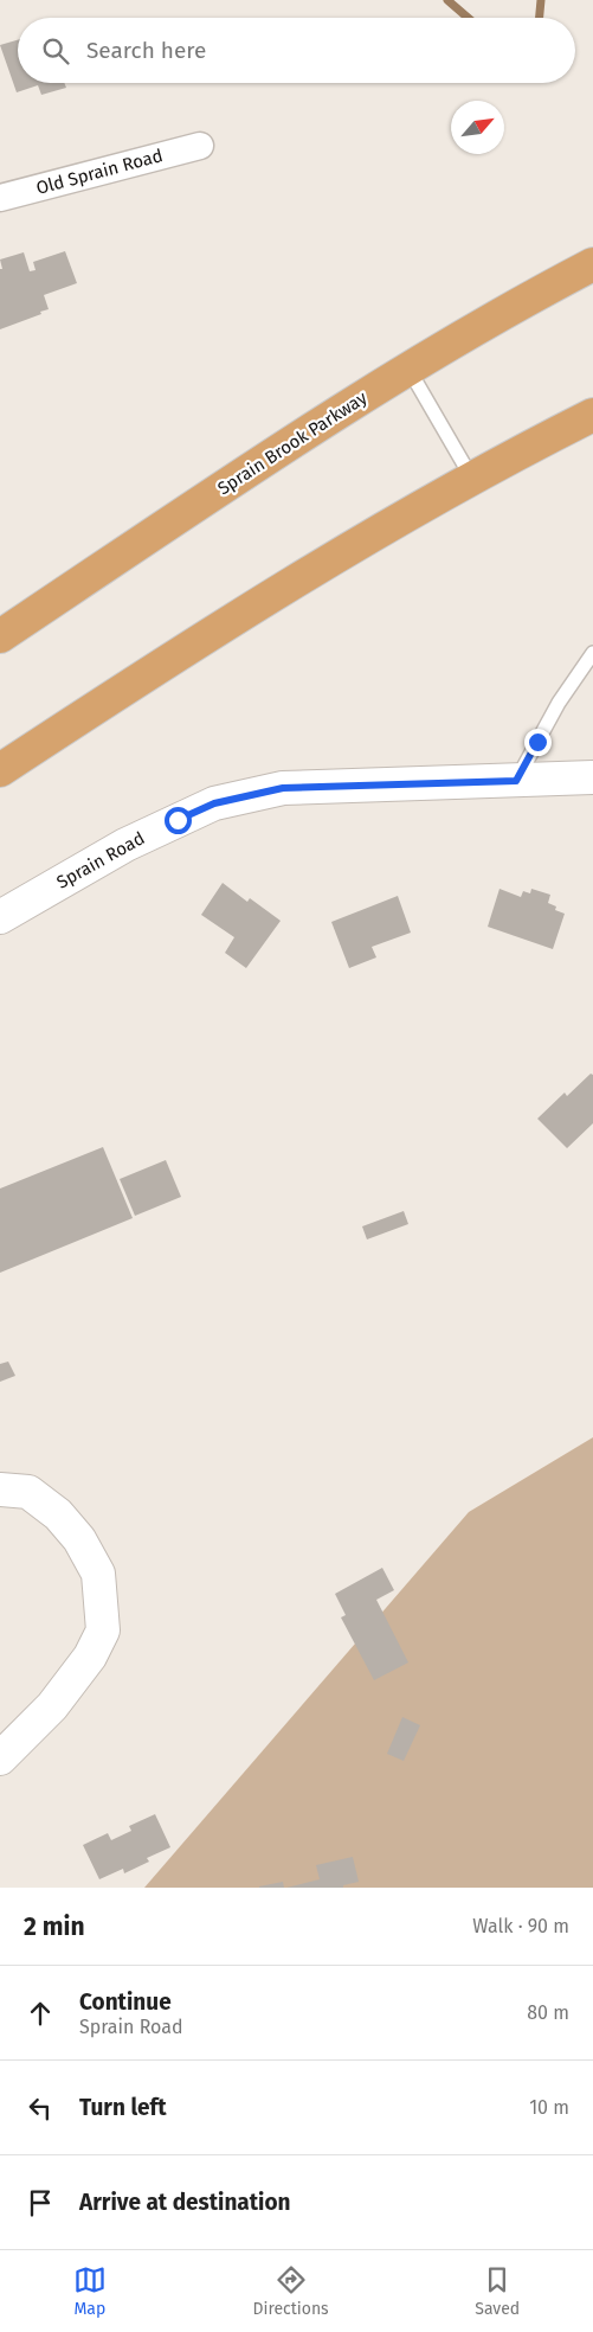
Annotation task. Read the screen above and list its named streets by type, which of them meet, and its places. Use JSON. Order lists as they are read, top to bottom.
{
  "streets": {
    "highway": ["Sprain Brook Parkway"],
    "street": ["Old Sprain Road", "Sprain Road"]
  },
  "north": "top right",
  "page": {
    "search": "Search here",
    "heading": ["2 min", "Walk · 90 m"],
    "list": [
      ["Continue", "Sprain Road", "80 m"],
      ["Turn left", "10 m"],
      "Arrive at destination"
    ],
    "nav": ["Map", "Directions", "Saved"]
  }
}
